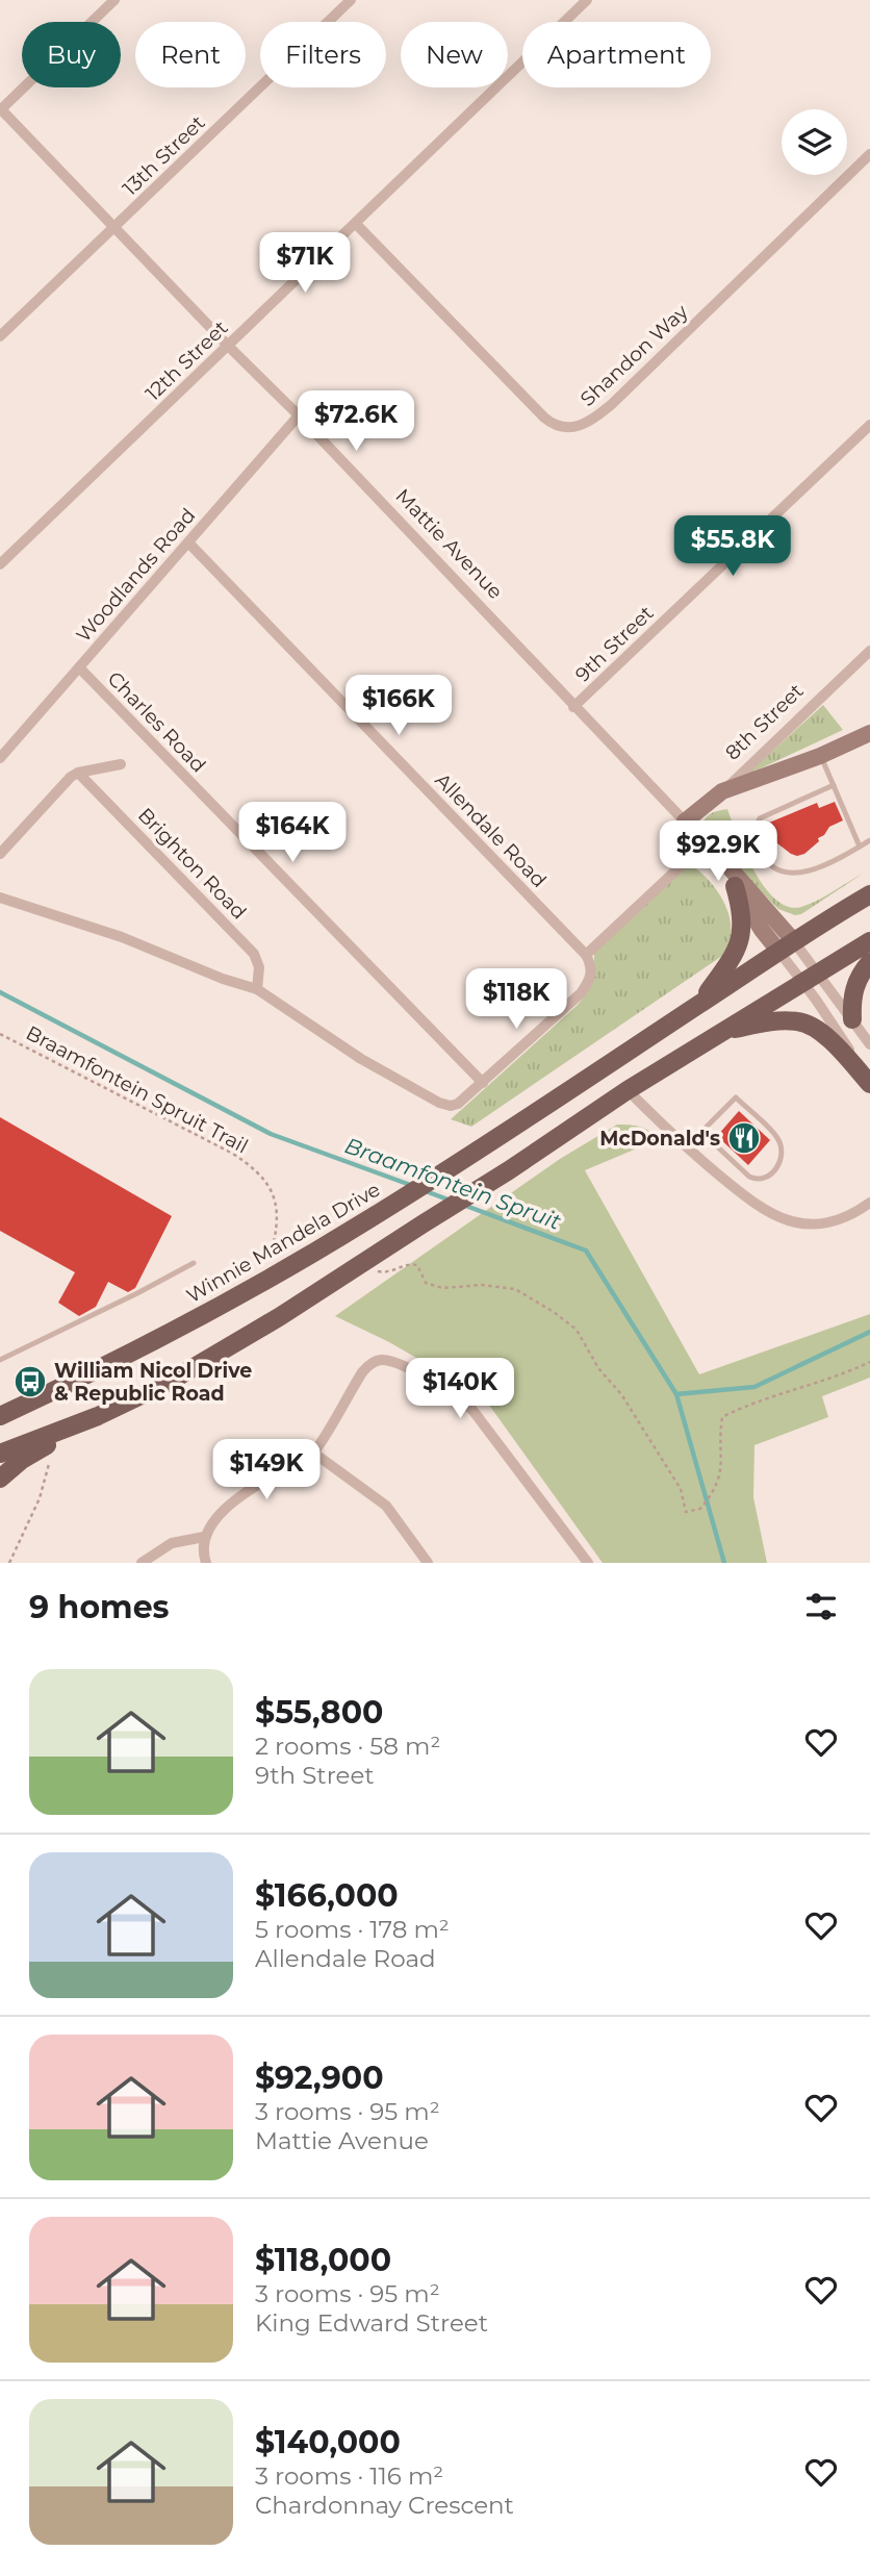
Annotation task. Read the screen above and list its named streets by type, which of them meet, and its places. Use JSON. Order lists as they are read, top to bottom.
{
  "streets": {
    "main road": ["Winnie Mandela Drive"],
    "street": [
      "13th Street",
      "Shandon Way",
      "12th Street",
      "Mattie Avenue",
      "Woodlands Road",
      "9th Street",
      "Charles Road",
      "8th Street",
      "Allendale Road",
      "Brighton Road"
    ],
    "path": ["Braamfontein Spruit Trail"]
  },
  "crossings": [
    ["13th Street", "Mattie Avenue"],
    ["Shandon Way", "12th Street"],
    ["12th Street", "Mattie Avenue"],
    ["Mattie Avenue", "Woodlands Road"],
    ["Mattie Avenue", "9th Street"],
    ["Mattie Avenue", "8th Street"],
    ["Mattie Avenue", "Winnie Mandela Drive"],
    ["Woodlands Road", "Charles Road"],
    ["Woodlands Road", "Allendale Road"]
  ],
  "water": ["Braamfontein Spruit"],
  "places": {
    "restaurant": ["McDonald's"],
    "bus stop": ["William Nicol Drive & Republic Road"]
  },
  "page": {
    "chip": [
      "Buy",
      "Rent",
      "Filters",
      "New",
      "Apartment"
    ],
    "price": [
      "$71K",
      "$72.6K",
      "$55.8K",
      "$166K",
      "$164K",
      "$92.9K",
      "$118K",
      "$140K",
      "$149K"
    ],
    "heading": "9 homes",
    "list": [
      {
        "name": "$55,800",
        "note": "2 rooms · 58 m² · 9th Street"
      },
      {
        "name": "$166,000",
        "note": "5 rooms · 178 m² · Allendale Road"
      },
      {
        "name": "$92,900",
        "note": "3 rooms · 95 m² · Mattie Avenue"
      },
      {
        "name": "$118,000",
        "note": "3 rooms · 95 m² · King Edward Street"
      },
      {
        "name": "$140,000",
        "note": "3 rooms · 116 m² · Chardonnay Crescent"
      }
    ]
  }
}
